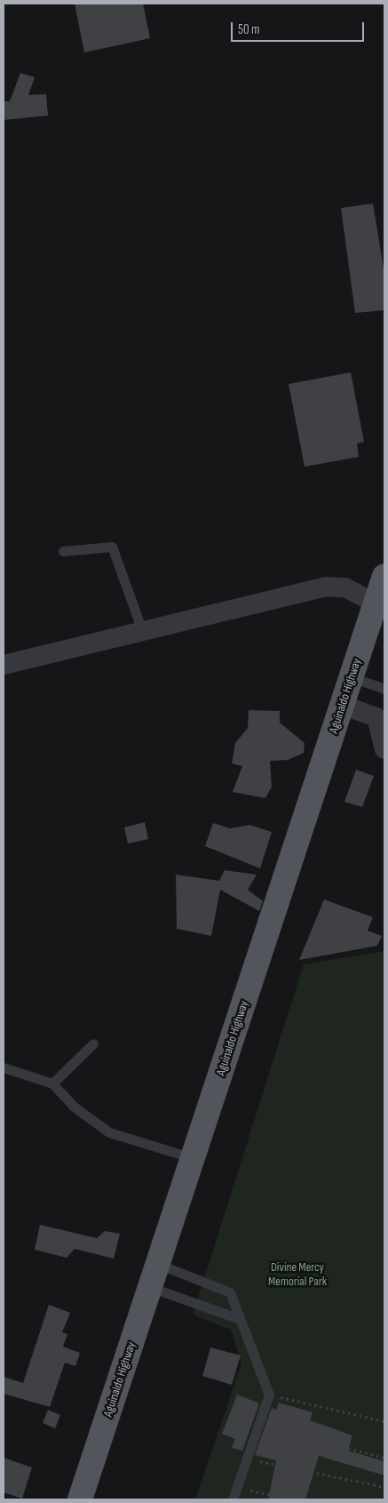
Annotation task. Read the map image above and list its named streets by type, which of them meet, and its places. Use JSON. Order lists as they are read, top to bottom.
{
  "streets": {
    "main road": ["Aguinaldo Highway"]
  },
  "parks": ["Divine Mercy Memorial Park"],
  "scale_bar": "50 m"
}
